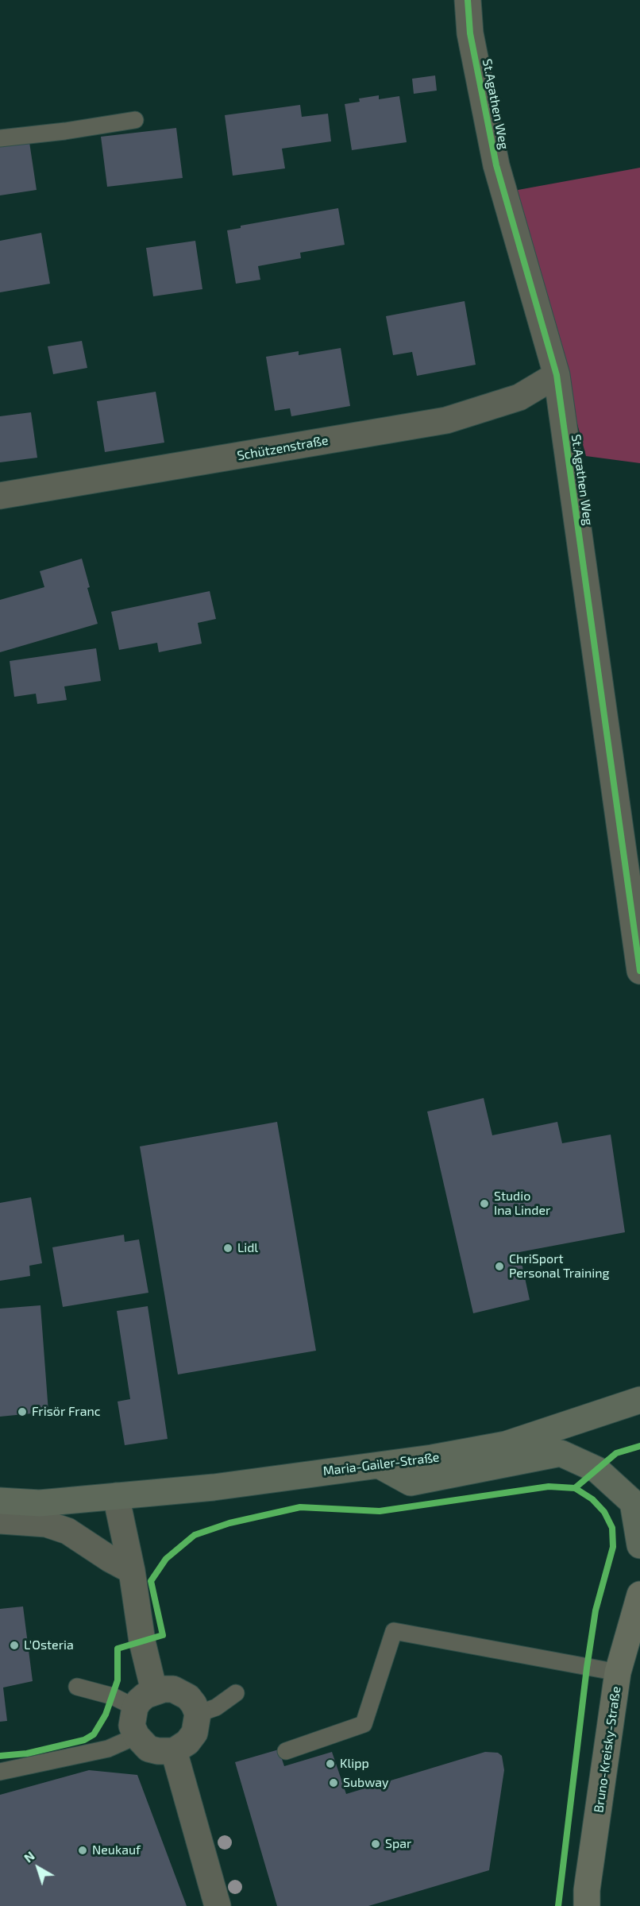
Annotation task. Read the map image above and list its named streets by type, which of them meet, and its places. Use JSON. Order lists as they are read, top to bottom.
{
  "streets": {
    "main road": ["Maria-Gailer-Straße"],
    "street": ["St.Agathen Weg", "Schützenstraße", "Bruno-Kreisky-Straße"]
  },
  "crossings": [
    ["St.Agathen Weg", "Schützenstraße"]
  ],
  "places": [
    "Studio Ina Linder",
    "Lidl",
    "ChriSport Personal Training",
    "Frisör Franc",
    "L'Osteria",
    "Klipp",
    "Subway",
    "Spar",
    "Neukauf"
  ],
  "north": "top left"
}
